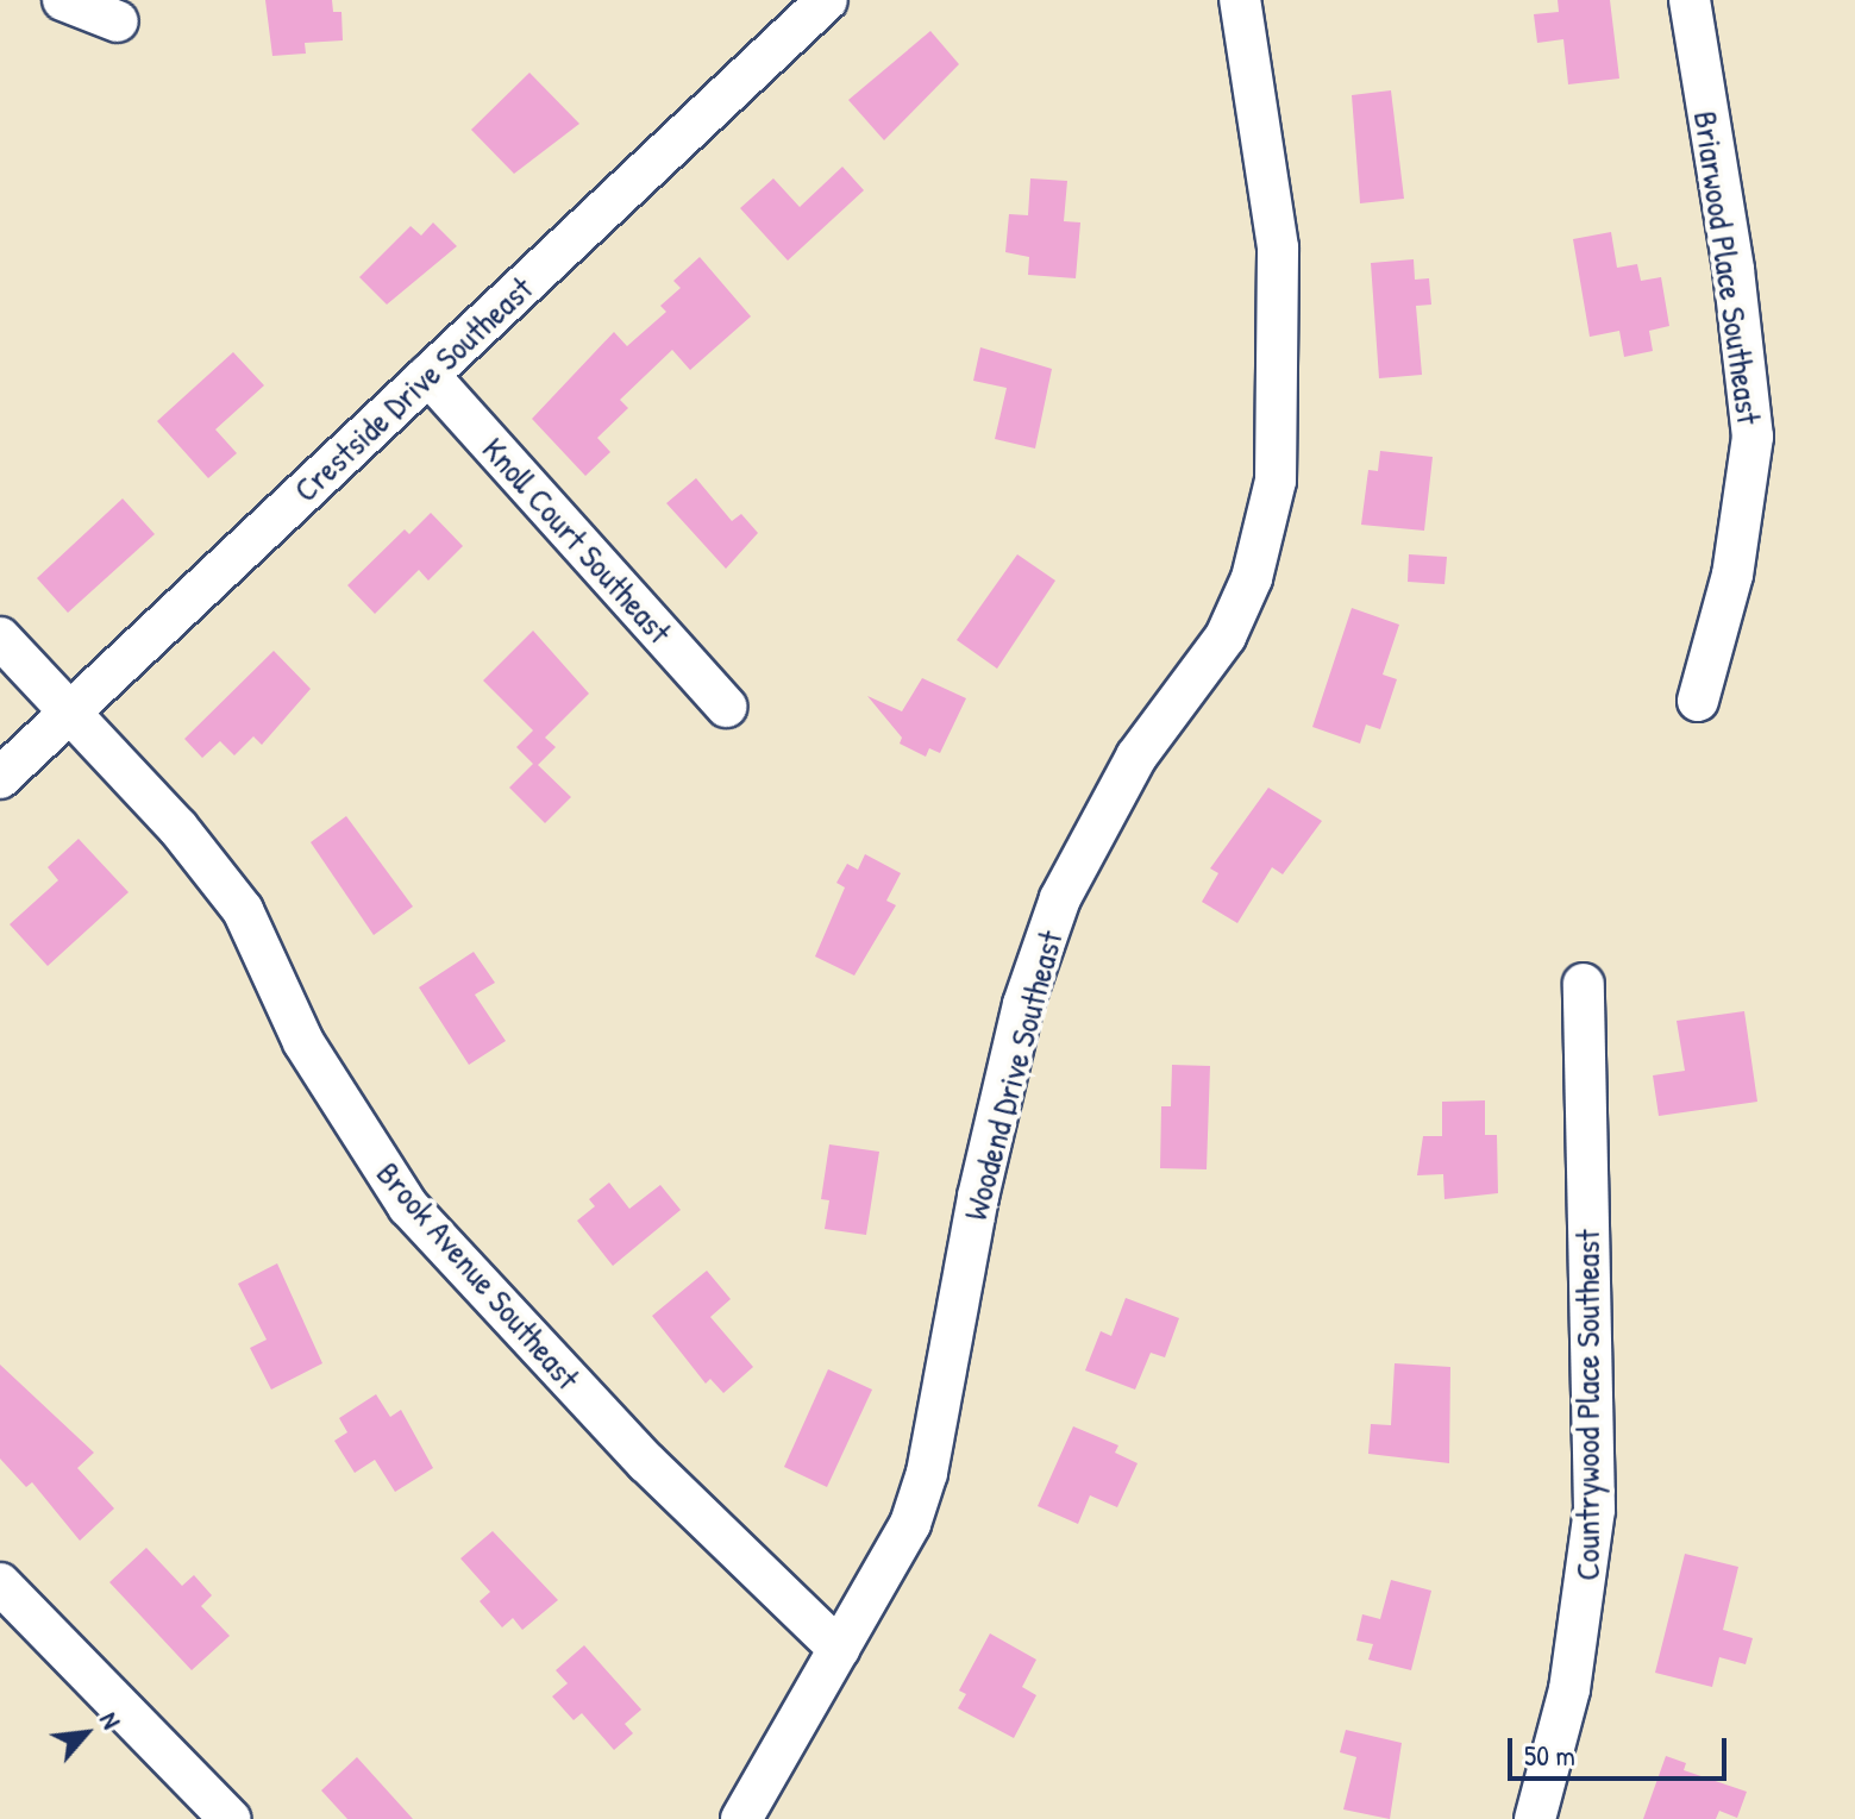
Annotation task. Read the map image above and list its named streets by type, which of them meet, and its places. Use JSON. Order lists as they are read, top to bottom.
{
  "streets": {
    "street": [
      "Briarwood Place Southeast",
      "Crestside Drive Southeast",
      "Knoll Court Southeast",
      "Woodend Drive Southeast",
      "Brook Avenue Southeast",
      "Countrywood Place Southeast"
    ]
  },
  "crossings": [
    ["Crestside Drive Southeast", "Knoll Court Southeast"],
    ["Crestside Drive Southeast", "Brook Avenue Southeast"],
    ["Woodend Drive Southeast", "Brook Avenue Southeast"]
  ],
  "scale_bar": "50 m",
  "north": "top right"
}
